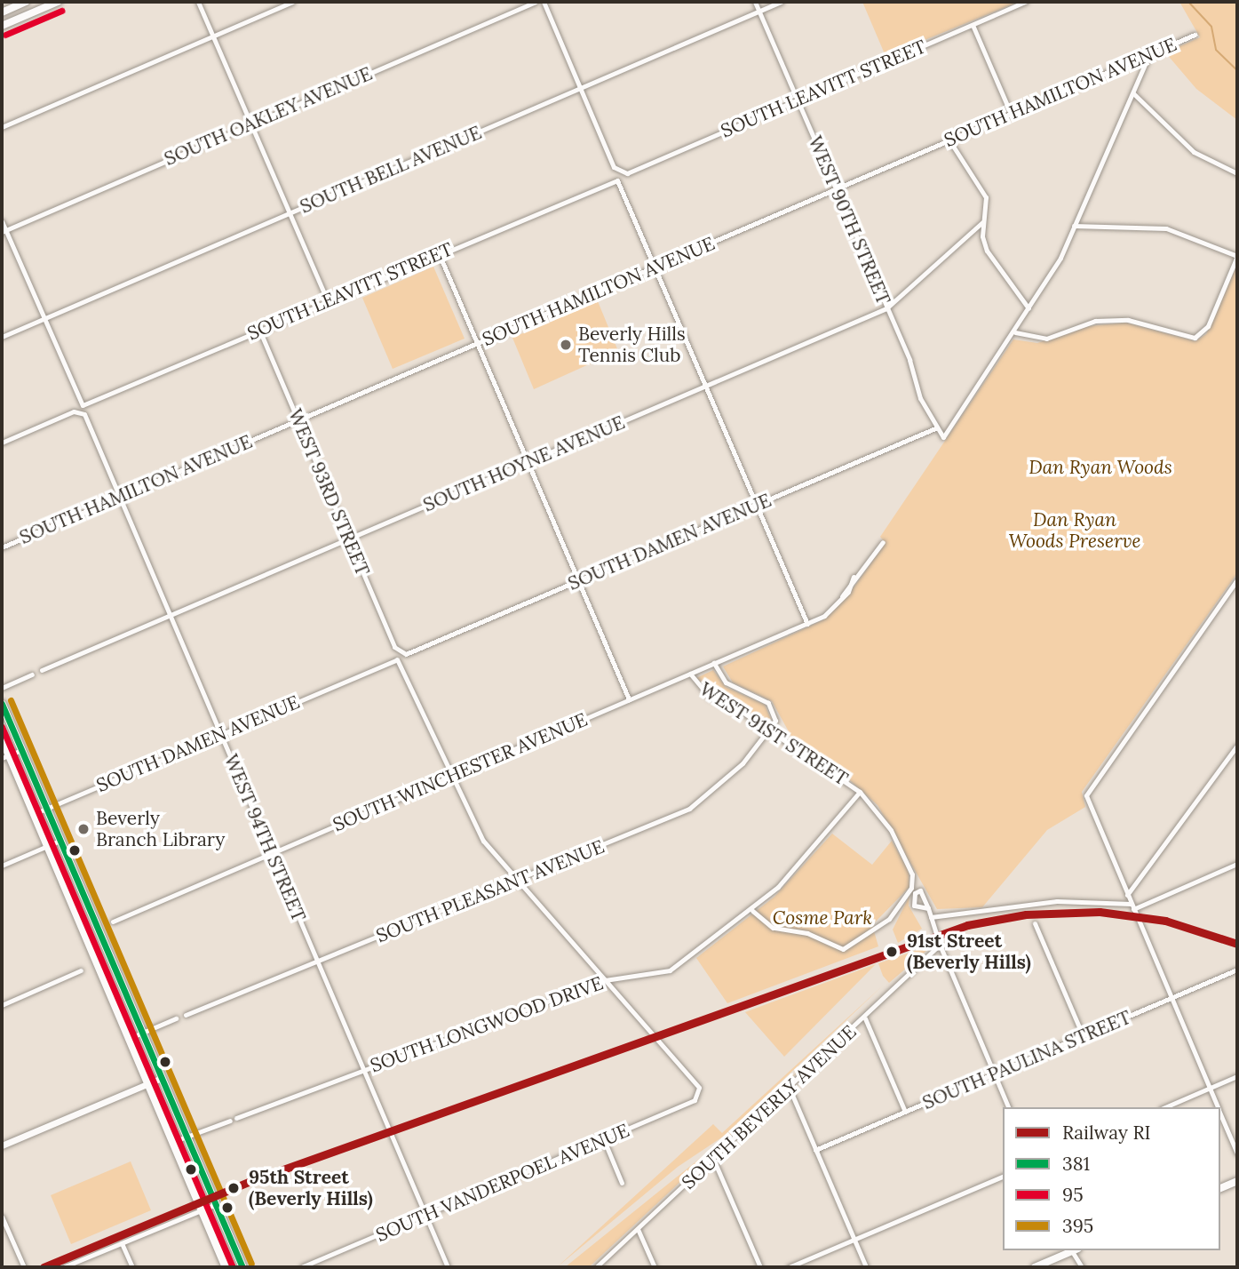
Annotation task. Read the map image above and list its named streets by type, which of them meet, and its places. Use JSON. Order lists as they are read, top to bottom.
{
  "streets": {
    "street": [
      "SOUTH LEAVITT STREET",
      "SOUTH HAMILTON AVENUE",
      "SOUTH OAKLEY AVENUE",
      "SOUTH BELL AVENUE",
      "WEST 90TH STREET",
      "SOUTH HOYNE AVENUE",
      "WEST 93RD STREET",
      "SOUTH DAMEN AVENUE",
      "WEST 91ST STREET",
      "SOUTH WINCHESTER AVENUE",
      "WEST 94TH STREET",
      "SOUTH PLEASANT AVENUE",
      "SOUTH LONGWOOD DRIVE",
      "SOUTH PAULINA STREET",
      "SOUTH BEVERLY AVENUE",
      "SOUTH VANDERPOEL AVENUE"
    ]
  },
  "crossings": [
    ["SOUTH LEAVITT STREET", "SOUTH HAMILTON AVENUE"],
    ["SOUTH LEAVITT STREET", "SOUTH BELL AVENUE"],
    ["SOUTH LEAVITT STREET", "WEST 90TH STREET"],
    ["SOUTH LEAVITT STREET", "WEST 93RD STREET"],
    ["SOUTH LEAVITT STREET", "WEST 94TH STREET"],
    ["SOUTH HAMILTON AVENUE", "WEST 90TH STREET"],
    ["SOUTH HAMILTON AVENUE", "WEST 93RD STREET"],
    ["SOUTH HAMILTON AVENUE", "WEST 94TH STREET"],
    ["SOUTH OAKLEY AVENUE", "WEST 94TH STREET"],
    ["SOUTH BELL AVENUE", "WEST 90TH STREET"],
    ["SOUTH BELL AVENUE", "WEST 94TH STREET"],
    ["WEST 90TH STREET", "SOUTH HOYNE AVENUE"],
    ["WEST 90TH STREET", "SOUTH DAMEN AVENUE"],
    ["SOUTH HOYNE AVENUE", "WEST 93RD STREET"],
    ["SOUTH HOYNE AVENUE", "WEST 94TH STREET"],
    ["WEST 93RD STREET", "SOUTH DAMEN AVENUE"],
    ["SOUTH DAMEN AVENUE", "SOUTH WINCHESTER AVENUE"],
    ["SOUTH DAMEN AVENUE", "WEST 94TH STREET"],
    ["WEST 91ST STREET", "SOUTH WINCHESTER AVENUE"],
    ["WEST 91ST STREET", "SOUTH PLEASANT AVENUE"],
    ["WEST 91ST STREET", "SOUTH LONGWOOD DRIVE"],
    ["SOUTH WINCHESTER AVENUE", "WEST 94TH STREET"],
    ["WEST 94TH STREET", "SOUTH PLEASANT AVENUE"],
    ["WEST 94TH STREET", "SOUTH LONGWOOD DRIVE"],
    ["WEST 94TH STREET", "SOUTH VANDERPOEL AVENUE"],
    ["SOUTH LONGWOOD DRIVE", "SOUTH VANDERPOEL AVENUE"]
  ],
  "parks": ["Dan Ryan Woods", "Dan Ryan Woods Preserve", "Cosme Park"],
  "places": [
    "Beverly Hills Tennis Club",
    "Beverly Branch Library",
    "91st Street (Beverly Hills)",
    "95th Street (Beverly Hills)"
  ],
  "lines": [
    "transit line 95",
    "transit line 395",
    "transit line 381",
    "rail line RI"
  ],
  "legend": [
    "Railway RI",
    "381",
    "95",
    "395"
  ]
}
